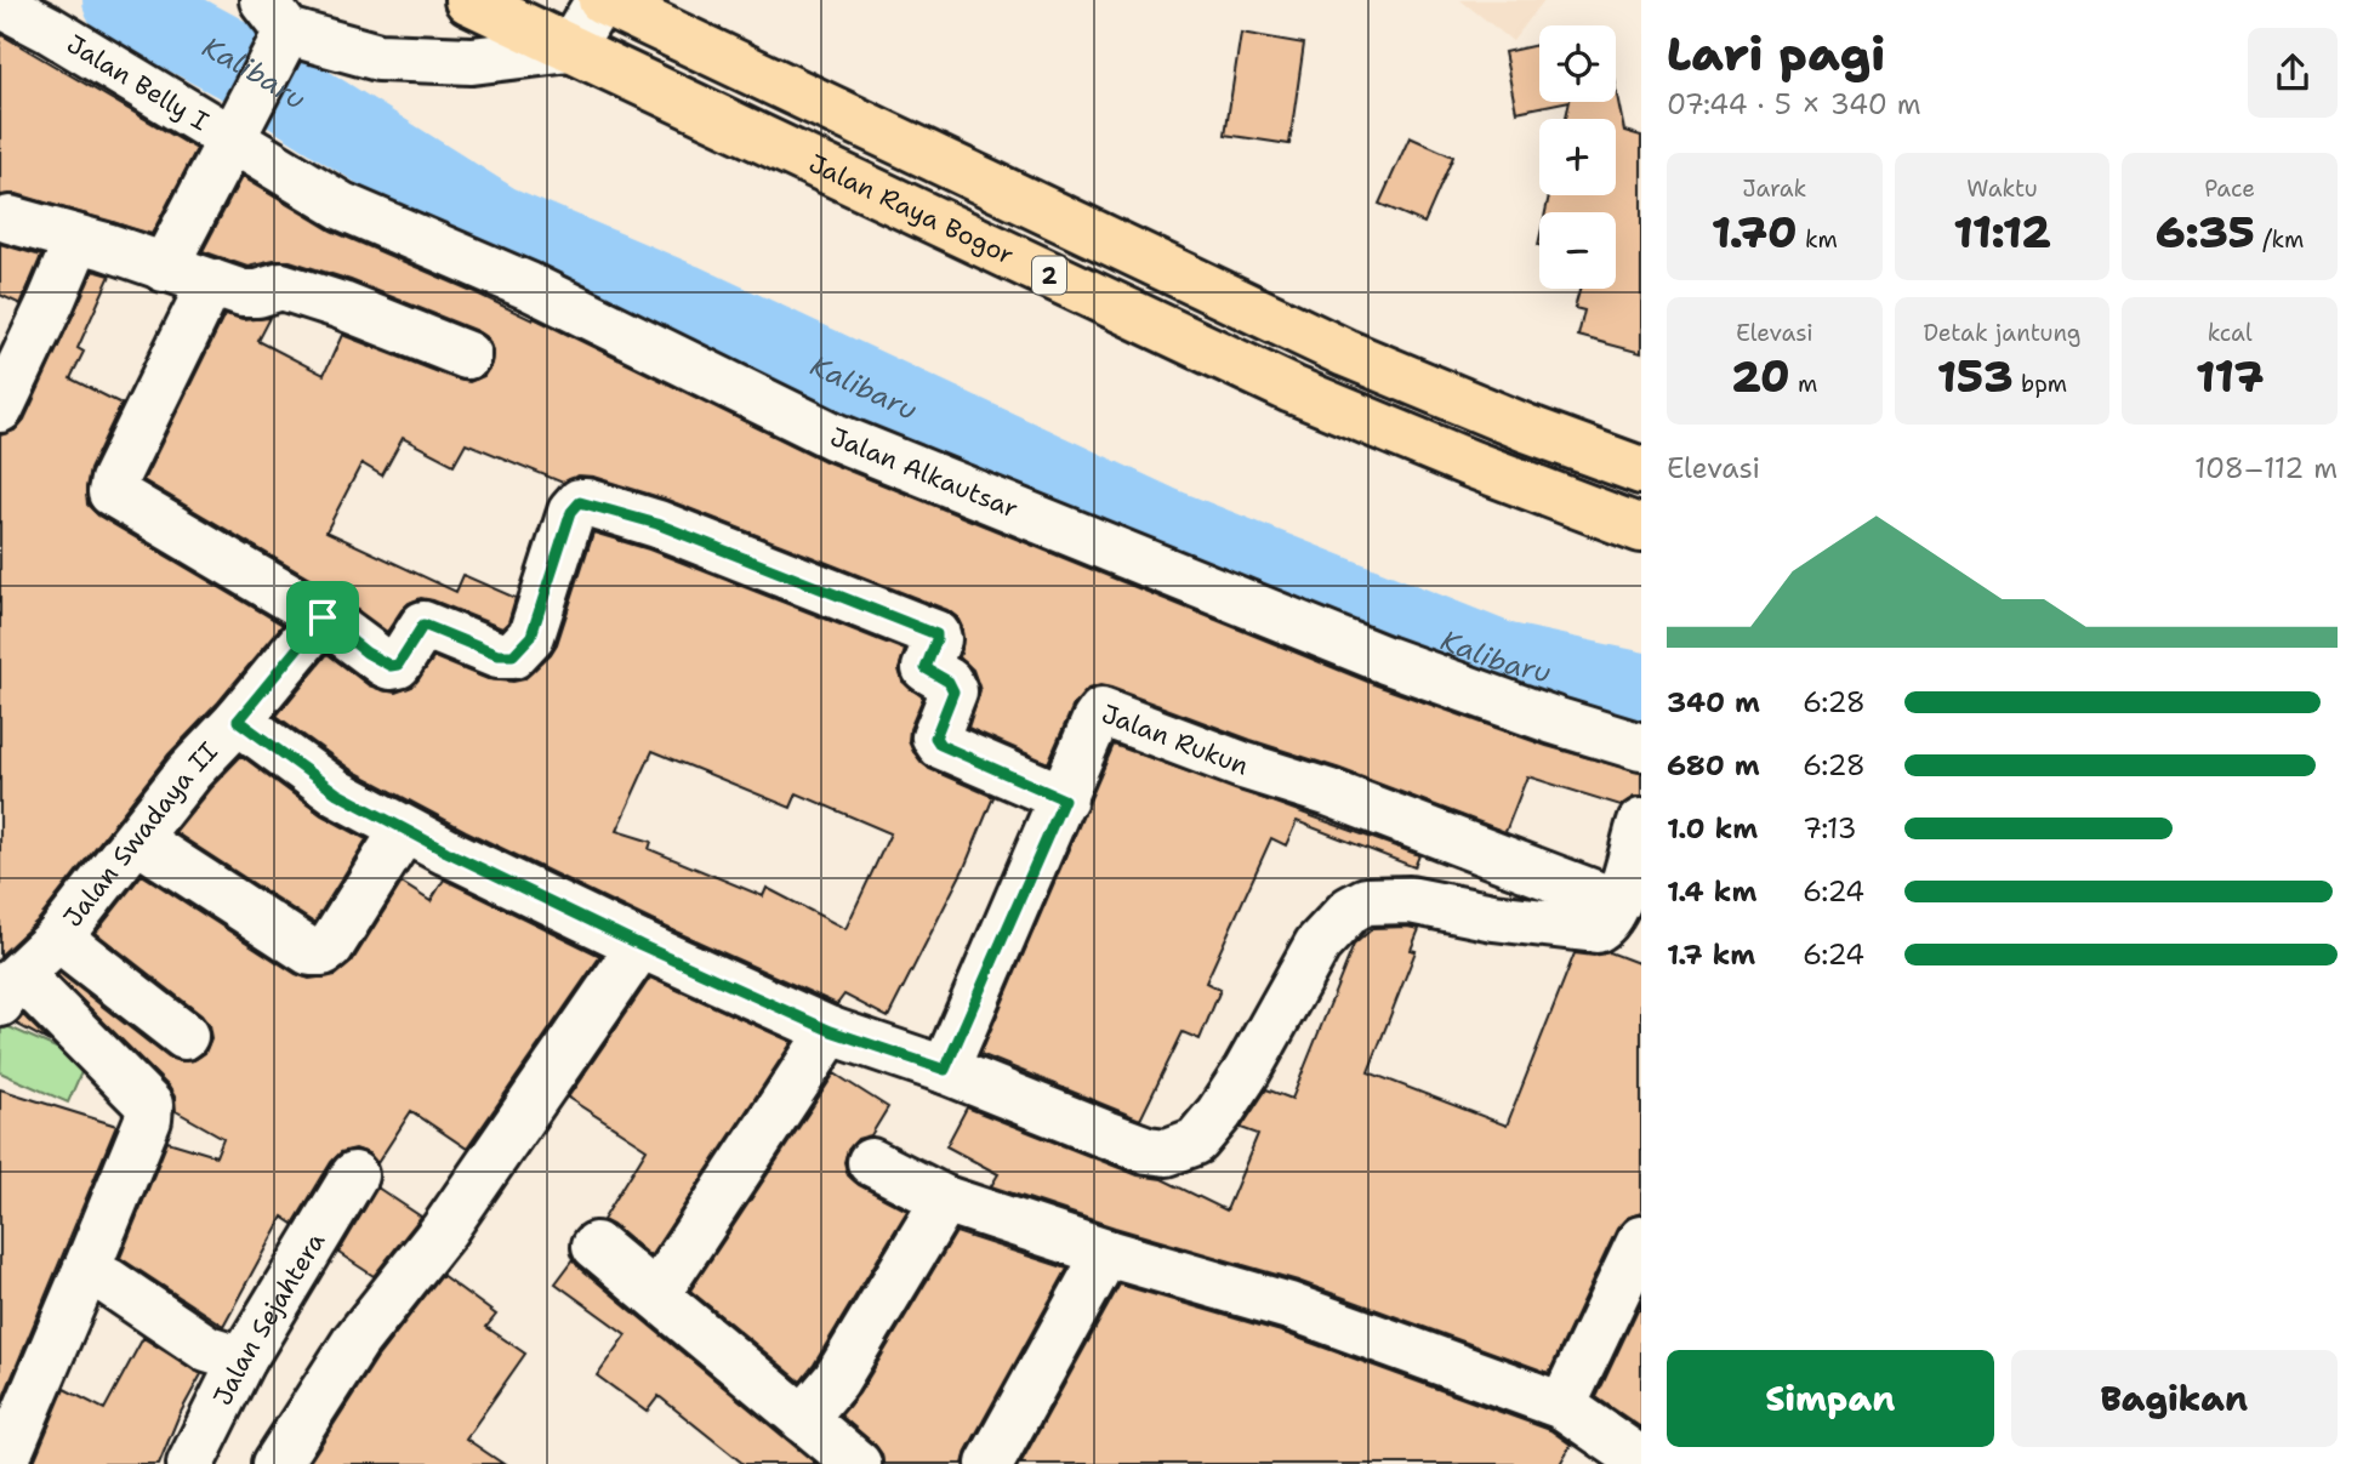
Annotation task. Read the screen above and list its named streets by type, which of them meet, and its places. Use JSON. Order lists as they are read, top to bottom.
{
  "streets": {
    "highway": ["Jalan Raya Bogor", "2"],
    "street": [
      "Jalan Belly I",
      "Jalan Alkautsar",
      "Jalan Rukun",
      "Jalan Swadaya II",
      "Jalan Sejahtera"
    ]
  },
  "crossings": [
    ["Jalan Belly I", "Jalan Alkautsar"]
  ],
  "water": ["Kalibaru"],
  "page": {
    "heading": ["Lari pagi", "07:44 · 5 × 340 m"],
    "map_buttons": ["+", "−"],
    "stats": [
      ["Jarak", "1.70 km"],
      ["Waktu", "11:12"],
      ["Pace", "6:35 /km"],
      ["Elevasi", "20 m"],
      ["Detak jantung", "153 bpm"],
      ["kcal", "117"]
    ],
    "chart": ["Elevasi", "108–112 m"],
    "list": [
      {
        "name": "340 m",
        "note": "6:28"
      },
      {
        "name": "680 m",
        "note": "6:28"
      },
      {
        "name": "1.0 km",
        "note": "7:13"
      },
      {
        "name": "1.4 km",
        "note": "6:24"
      },
      {
        "name": "1.7 km",
        "note": "6:24"
      }
    ],
    "buttons": ["Simpan", "Bagikan"]
  }
}
